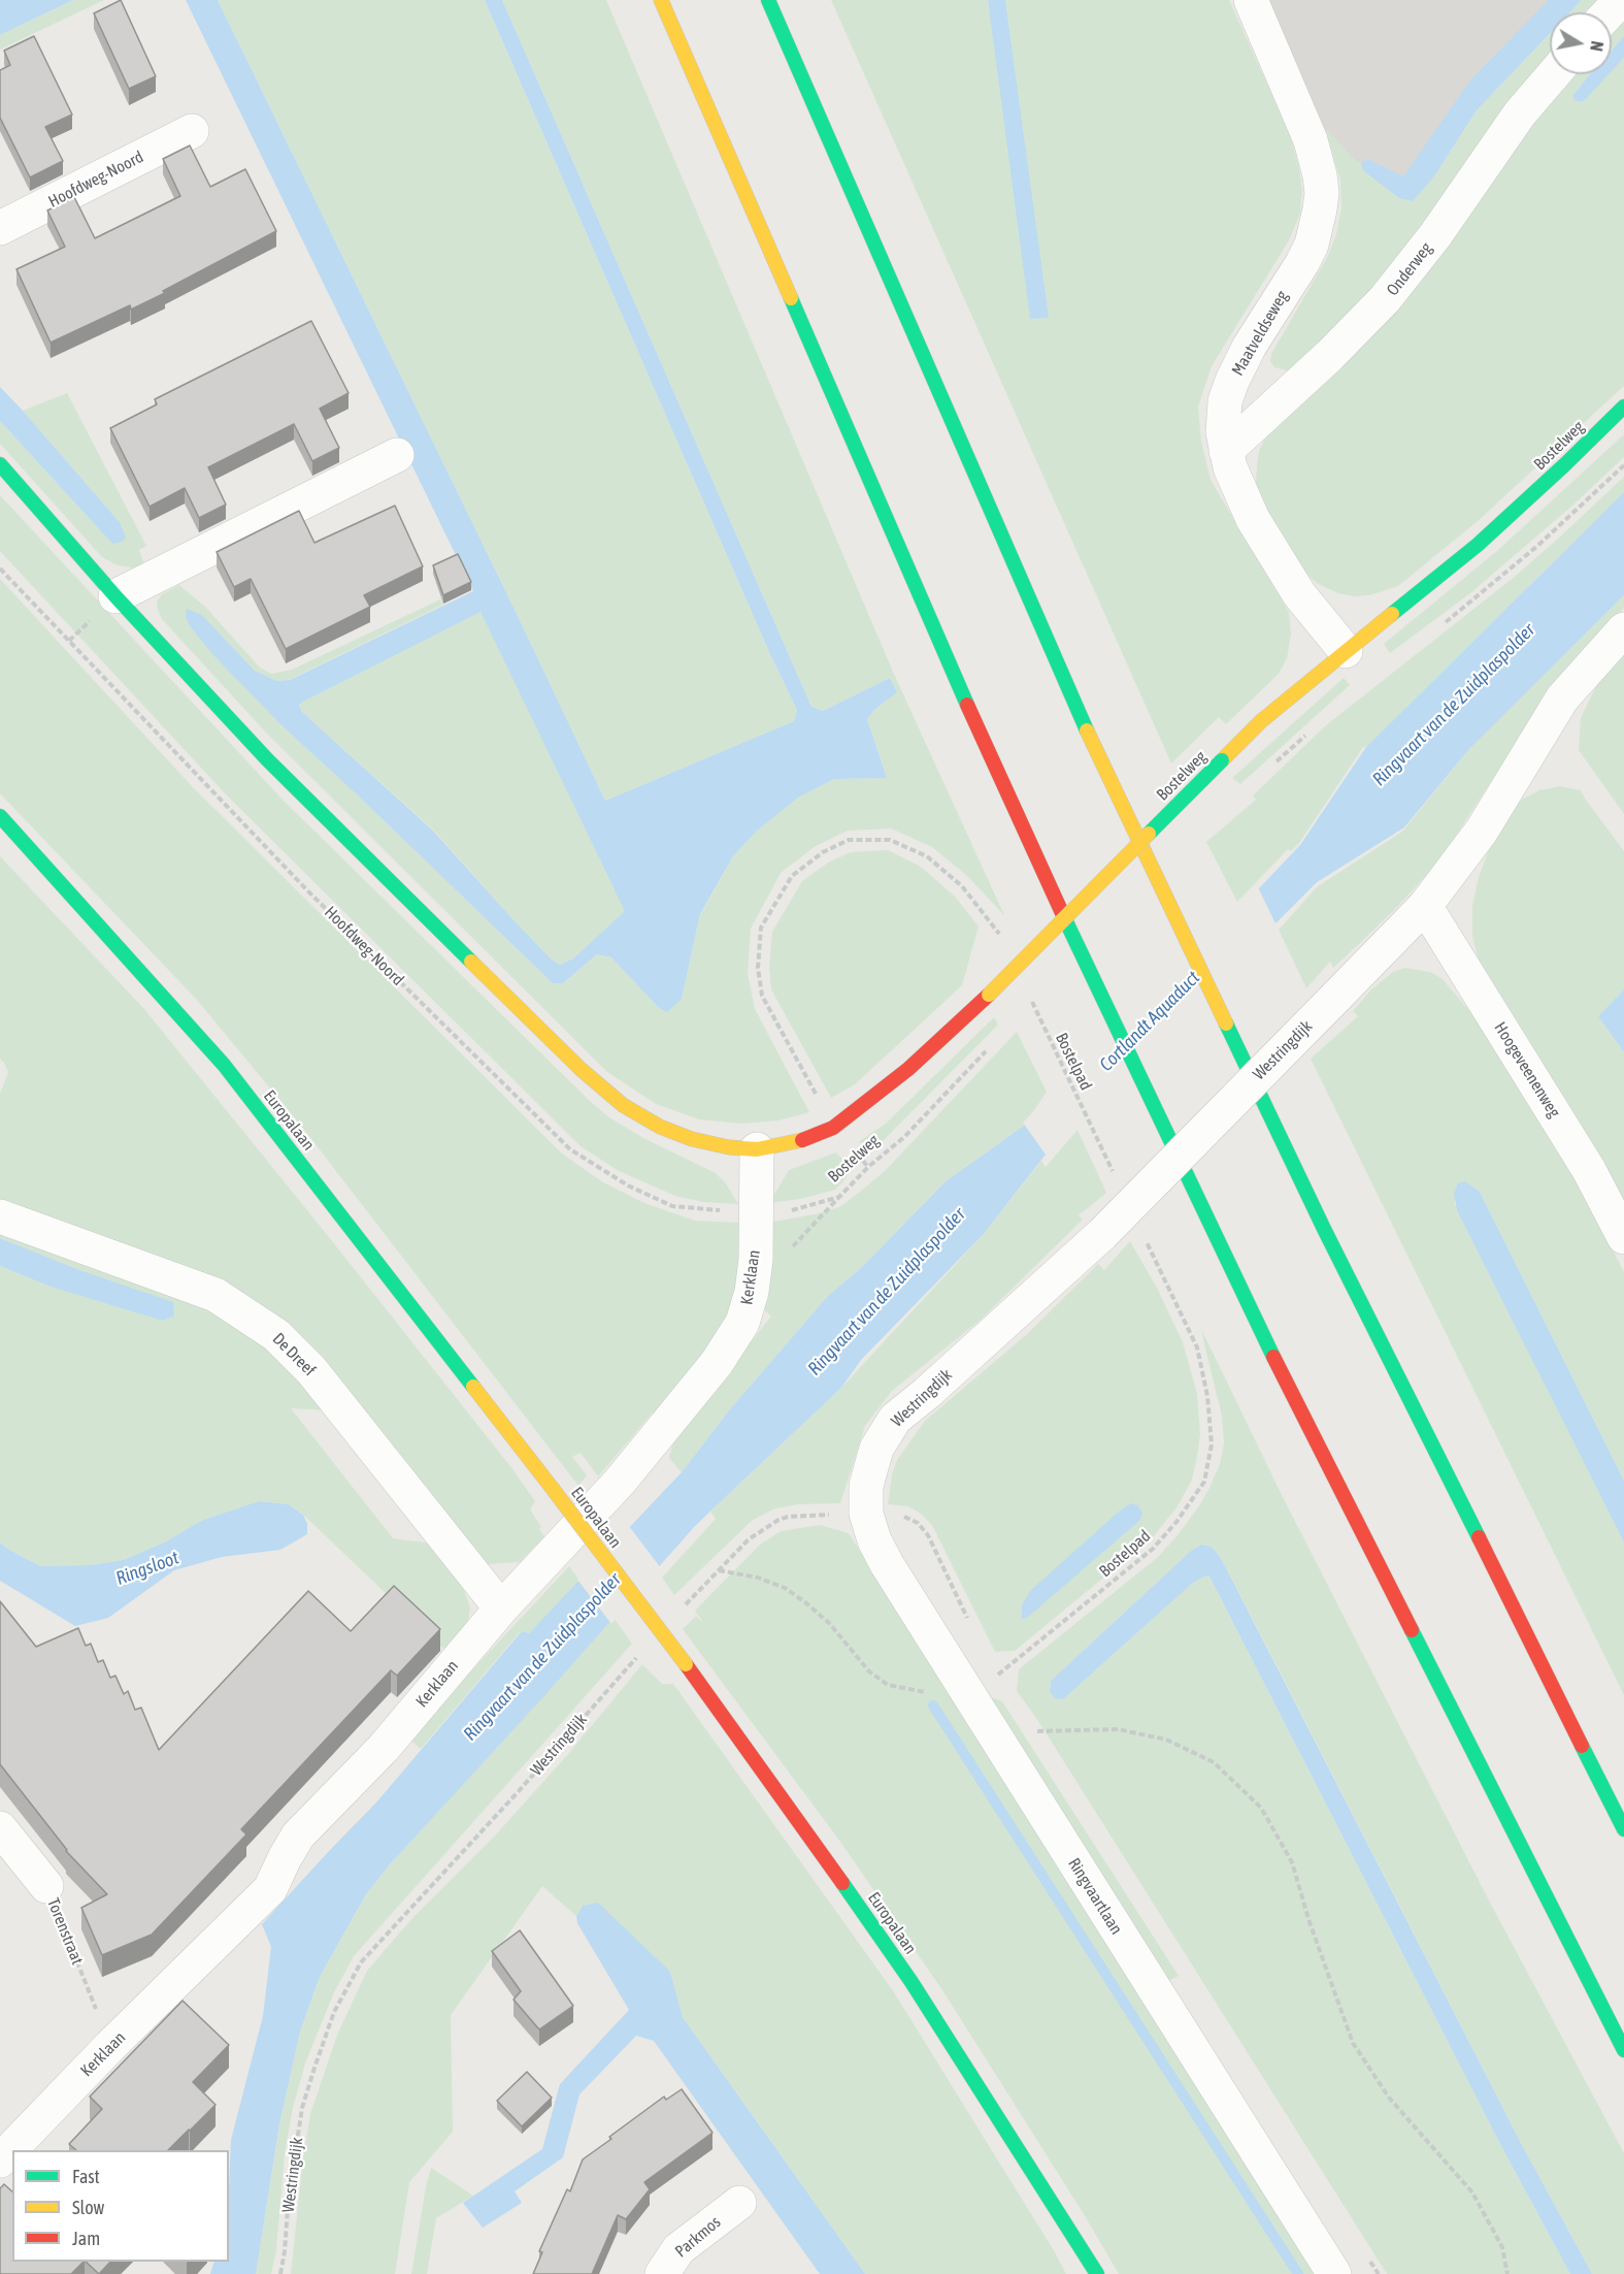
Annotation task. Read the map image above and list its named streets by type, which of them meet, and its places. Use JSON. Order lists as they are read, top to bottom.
{
  "streets": {
    "main road": ["Bostelweg", "Europalaan"],
    "street": [
      "Hoofdweg-Noord",
      "Onderweg",
      "Maatveldseweg",
      "Westringdijk",
      "Hoogeveenenweg",
      "Kerklaan",
      "De Dreef",
      "Ringvaartlaan",
      "Torenstraat",
      "Parkmos"
    ],
    "path": ["Bostelpad"]
  },
  "crossings": [
    ["Hoofdweg-Noord", "Bostelweg"],
    ["Hoofdweg-Noord", "Kerklaan"],
    ["Onderweg", "Maatveldseweg"],
    ["Maatveldseweg", "Bostelweg"],
    ["Bostelweg", "Kerklaan"],
    ["Westringdijk", "Hoogeveenenweg"],
    ["Westringdijk", "Ringvaartlaan"],
    ["Kerklaan", "De Dreef"],
    ["Kerklaan", "Torenstraat"]
  ],
  "water": ["Ringvaart van de Zuidplaspolder", "Cortlandt Aquaduct", "Ringsloot"],
  "legend": ["Fast", "Slow", "Jam"],
  "north": "right"
}
